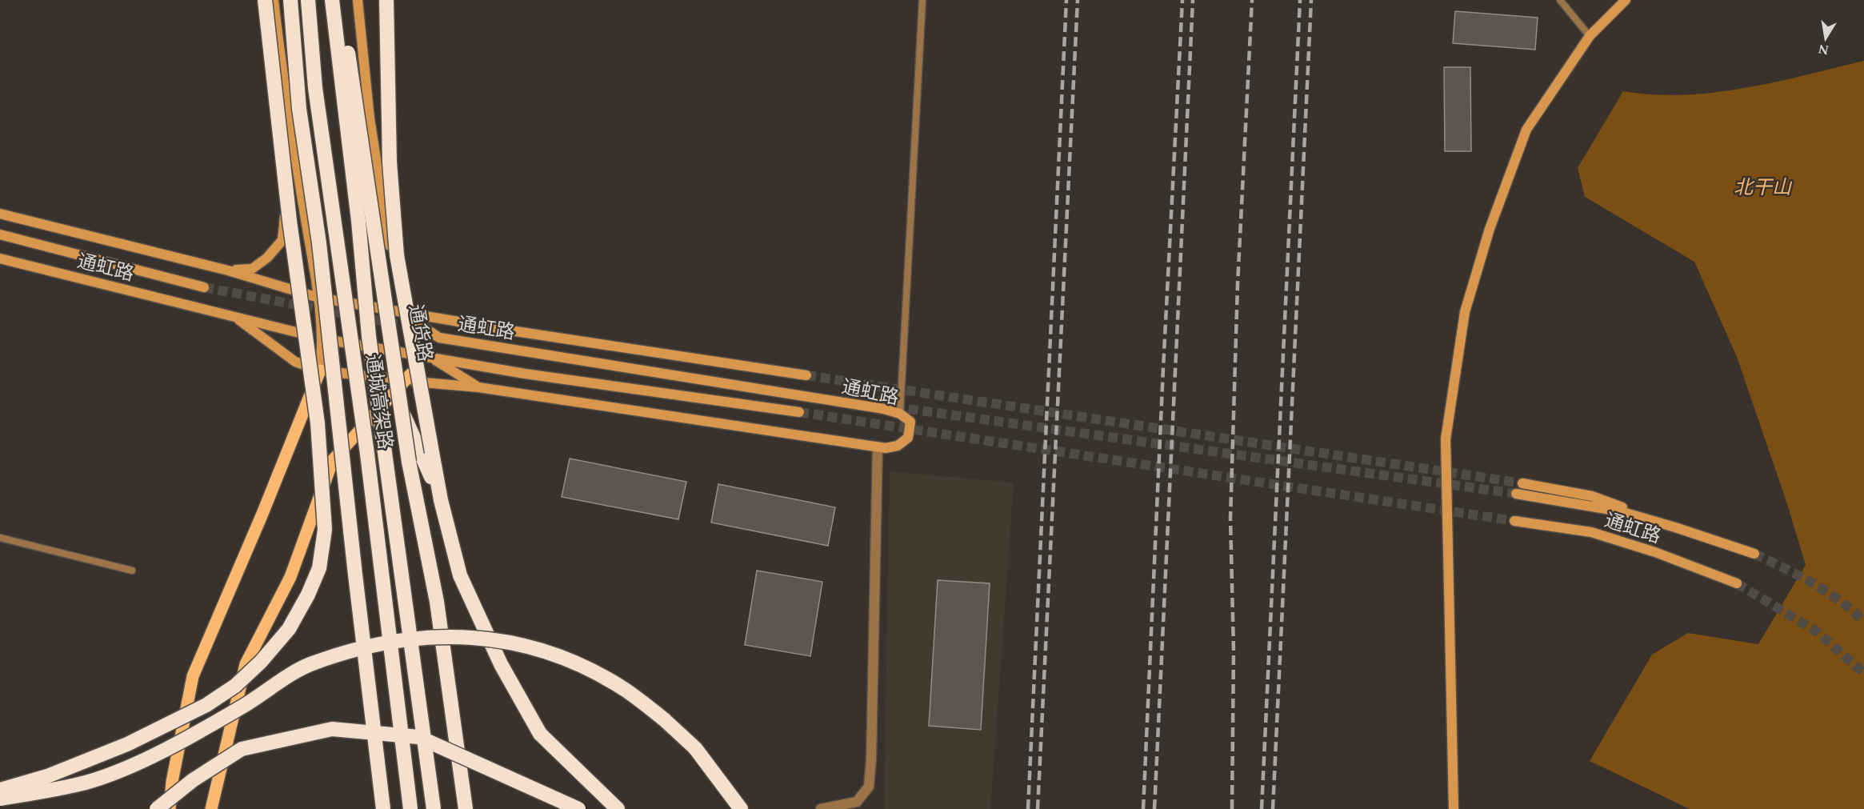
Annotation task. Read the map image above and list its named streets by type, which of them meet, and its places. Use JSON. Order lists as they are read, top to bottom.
{
  "streets": {
    "highway": ["通城高架路"],
    "main road": ["通虹路", "通货路"]
  },
  "crossings": [
    ["通虹路", "通货路"]
  ],
  "parks": ["北干山"],
  "north": "bottom"
}
